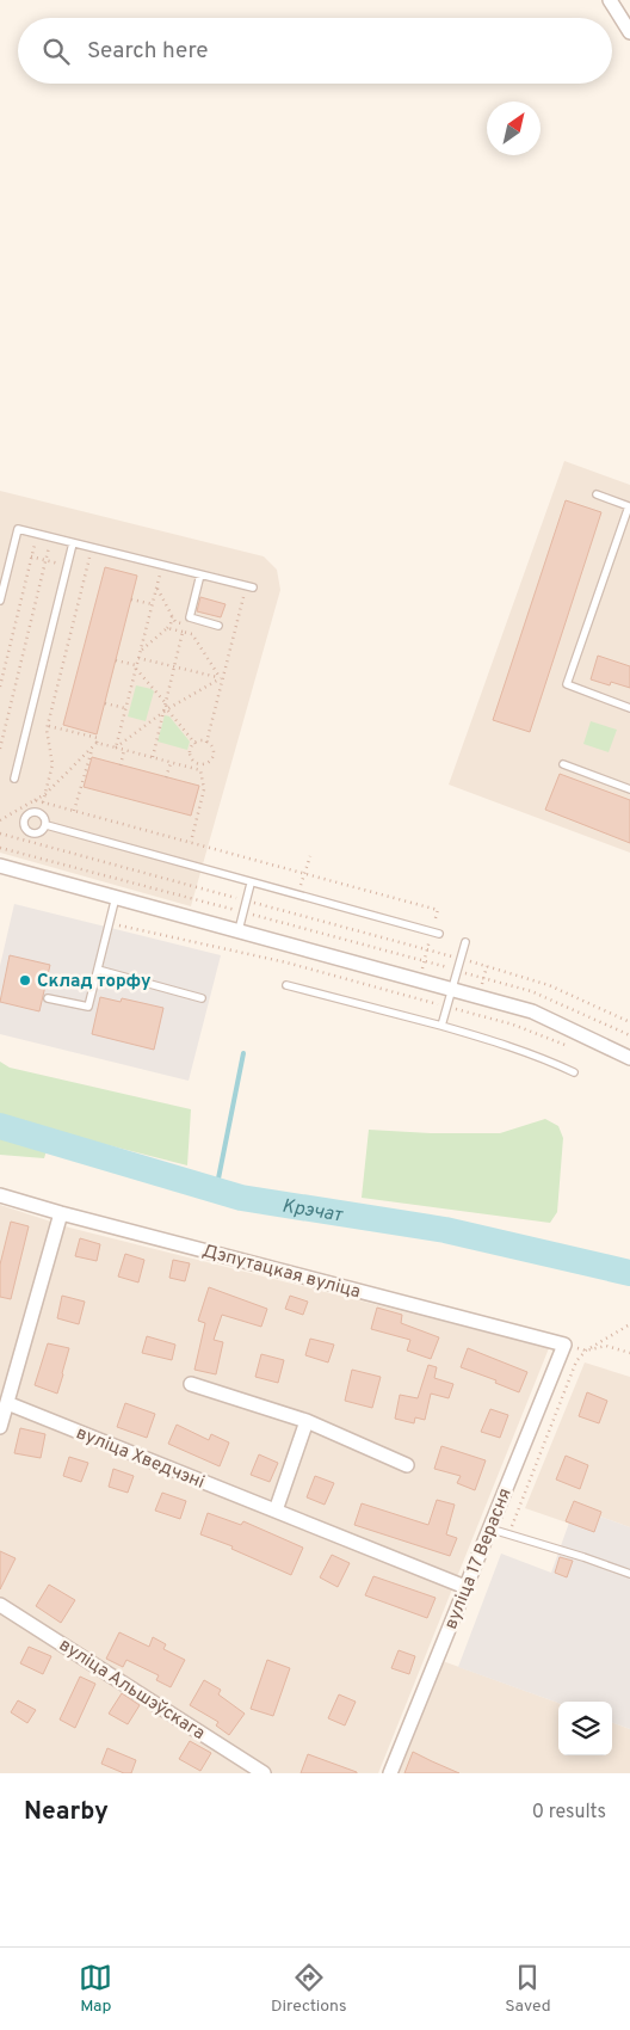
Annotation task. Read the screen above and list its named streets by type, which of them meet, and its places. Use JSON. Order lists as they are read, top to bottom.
{
  "streets": {
    "street": [
      "Дэпутацкая вуліца",
      "вуліца Хведчэні",
      "вуліца 17 Верасня",
      "вуліца Альшэўскага"
    ]
  },
  "crossings": [
    ["Дэпутацкая вуліца", "вуліца 17 Верасня"],
    ["вуліца Хведчэні", "вуліца 17 Верасня"]
  ],
  "water": ["Крэчат"],
  "places": ["Склад торфу"],
  "north": "top right",
  "page": {
    "search": "Search here",
    "heading": ["Nearby", "0 results"],
    "nav": ["Map", "Directions", "Saved"]
  }
}
